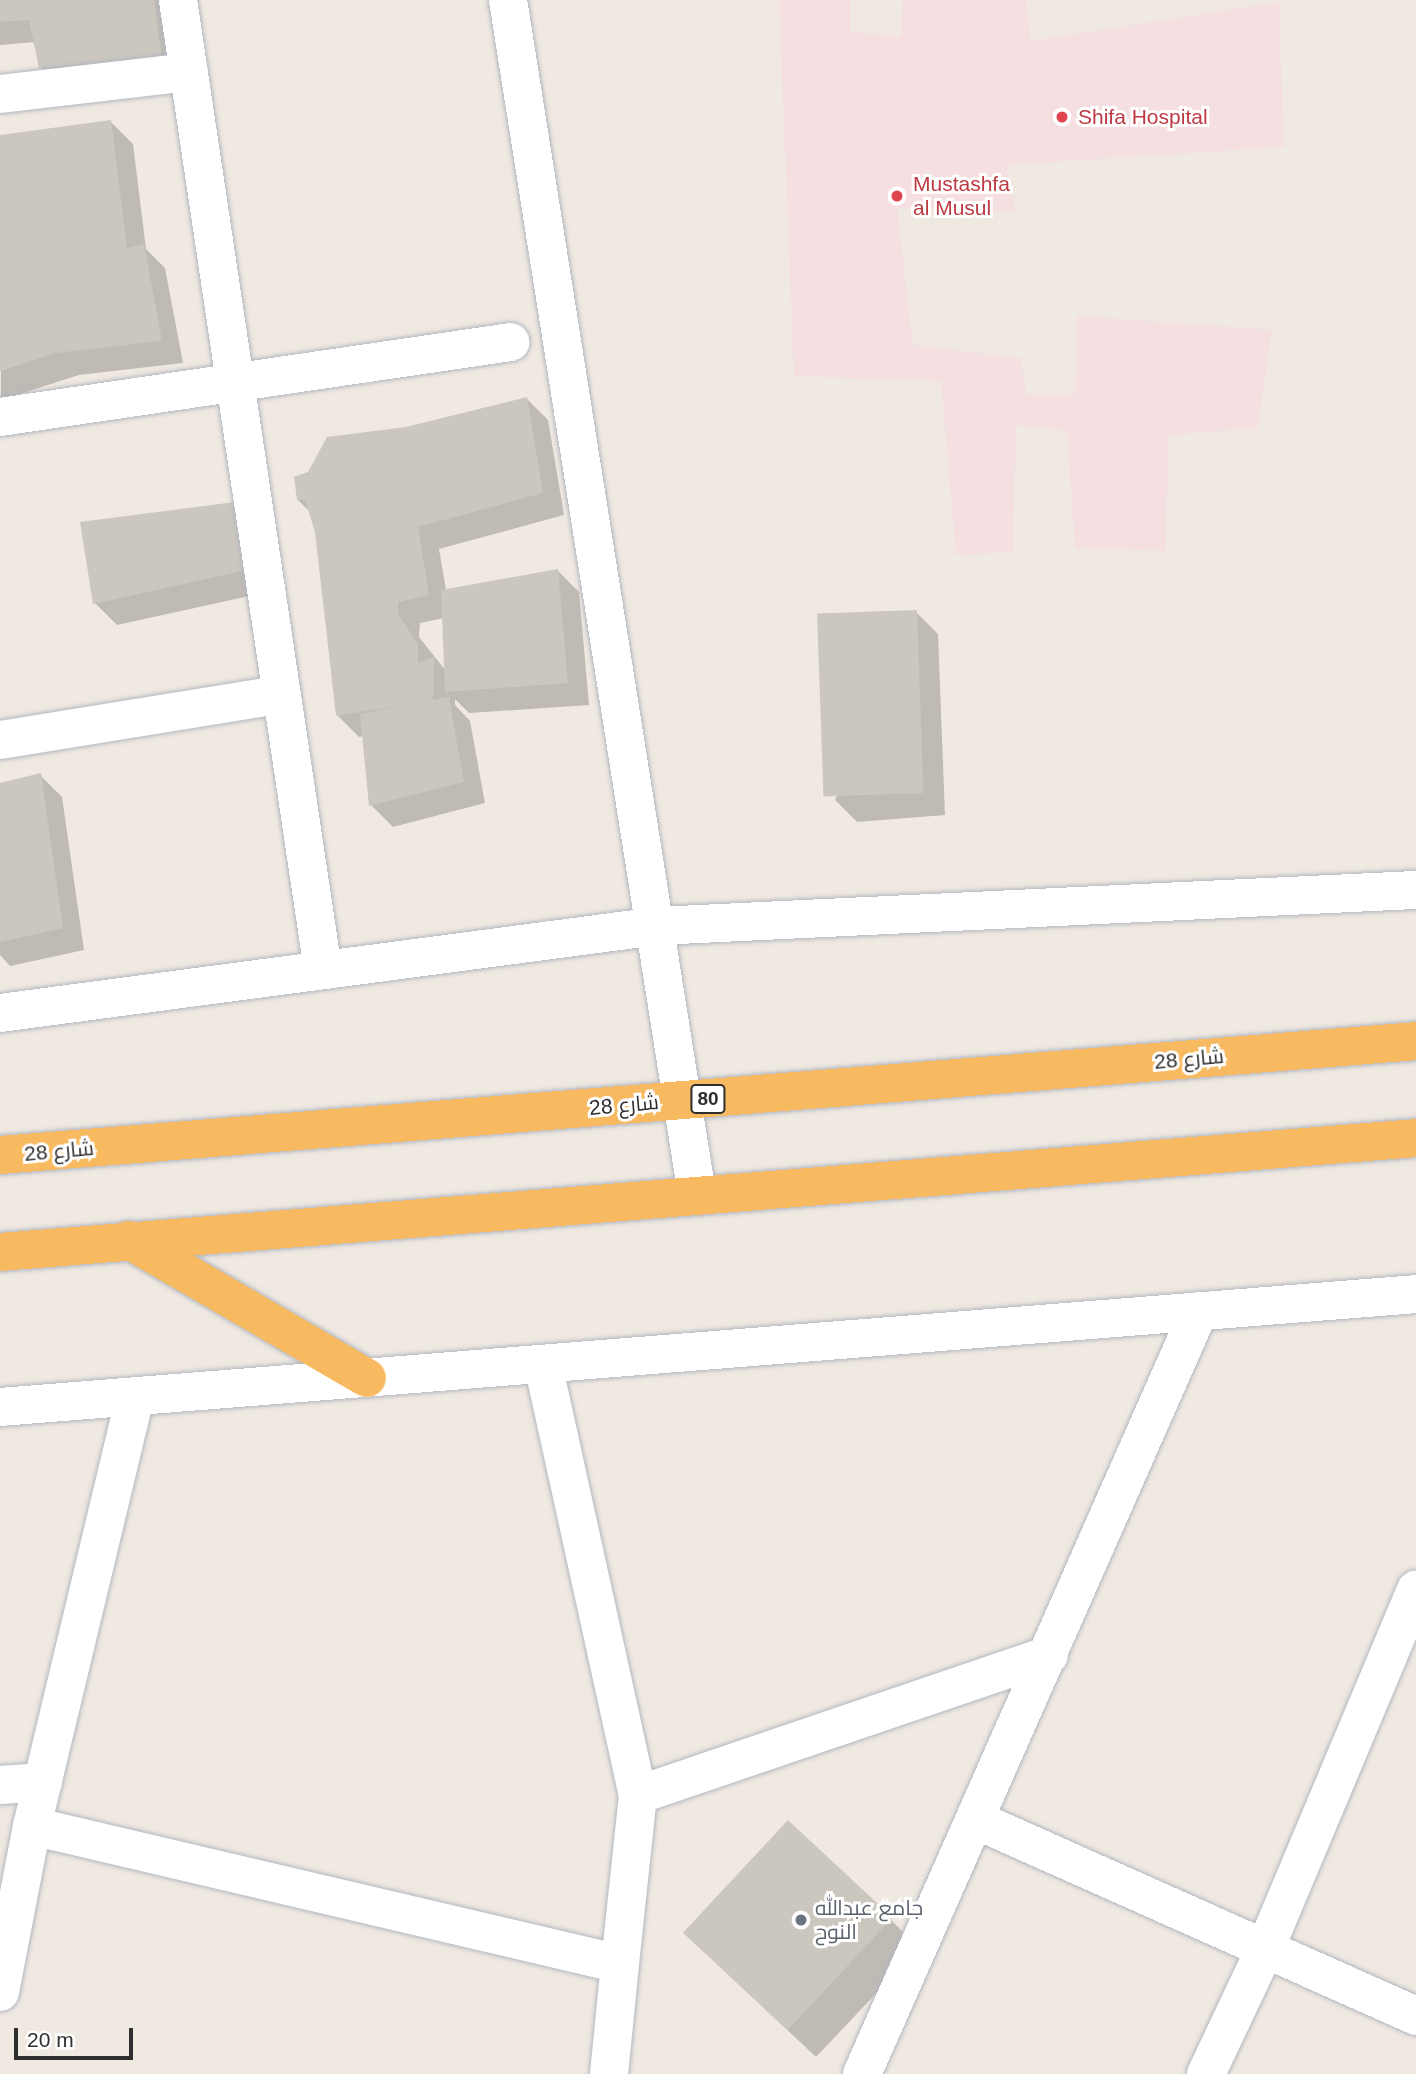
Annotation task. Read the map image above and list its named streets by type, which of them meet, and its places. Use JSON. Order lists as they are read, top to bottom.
{
  "streets": {
    "highway": ["شارع 28", "80"]
  },
  "places": ["Shifa Hospital", "Mustashfa al Musul", "جامع عبدالله النوح"],
  "scale_bar": "20 m"
}
